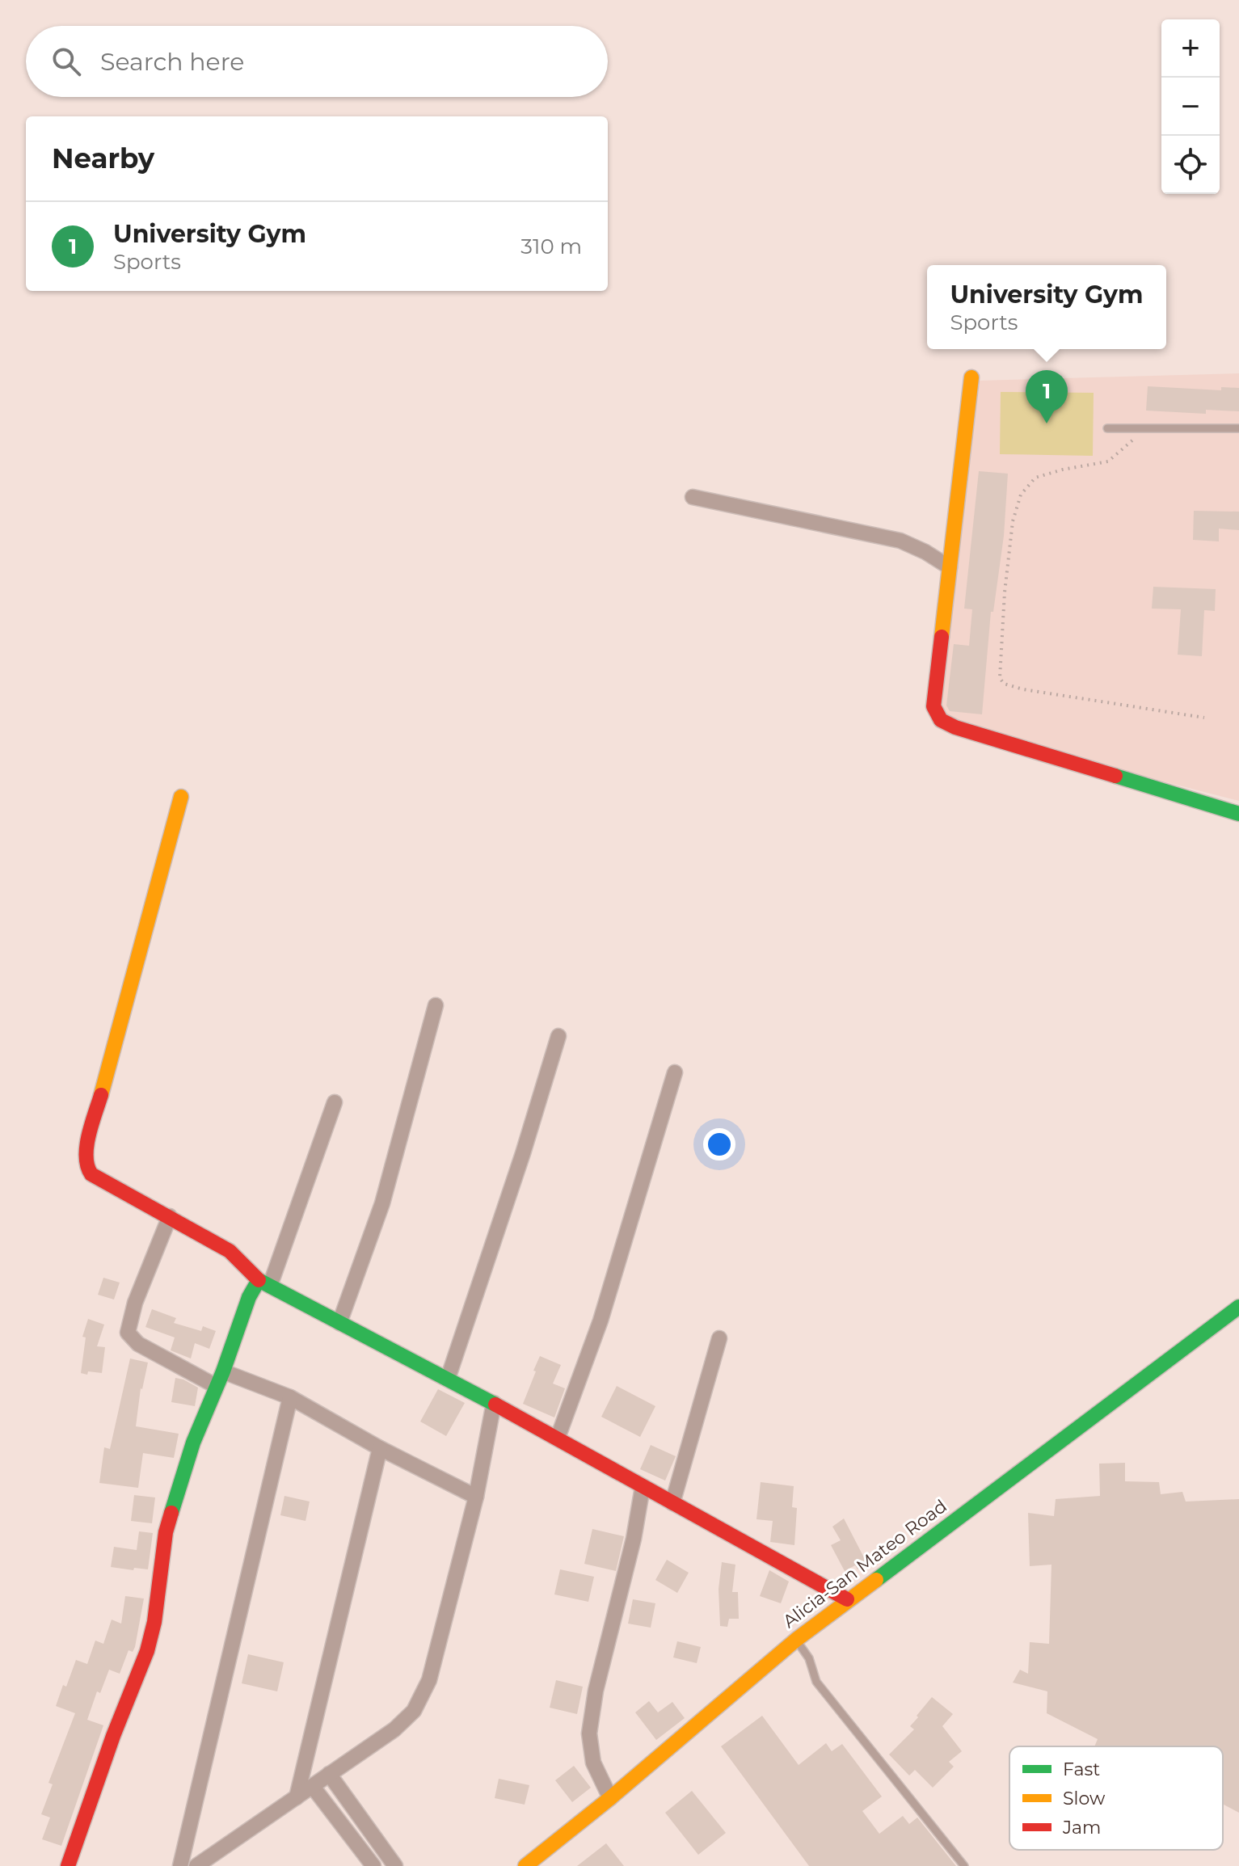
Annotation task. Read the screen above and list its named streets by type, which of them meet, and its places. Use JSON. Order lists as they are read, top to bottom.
{
  "streets": {
    "street": ["Alicia-San Mateo Road"]
  },
  "legend": ["Fast", "Slow", "Jam"],
  "page": {
    "map_buttons": ["+", "−"],
    "search": "Search here",
    "heading": "Nearby",
    "list": [
      {
        "mark": "1",
        "name": "University Gym",
        "note": "Sports",
        "value": "310 m"
      }
    ],
    "popup": ["University Gym", "Sports"],
    "pins": "1"
  }
}
